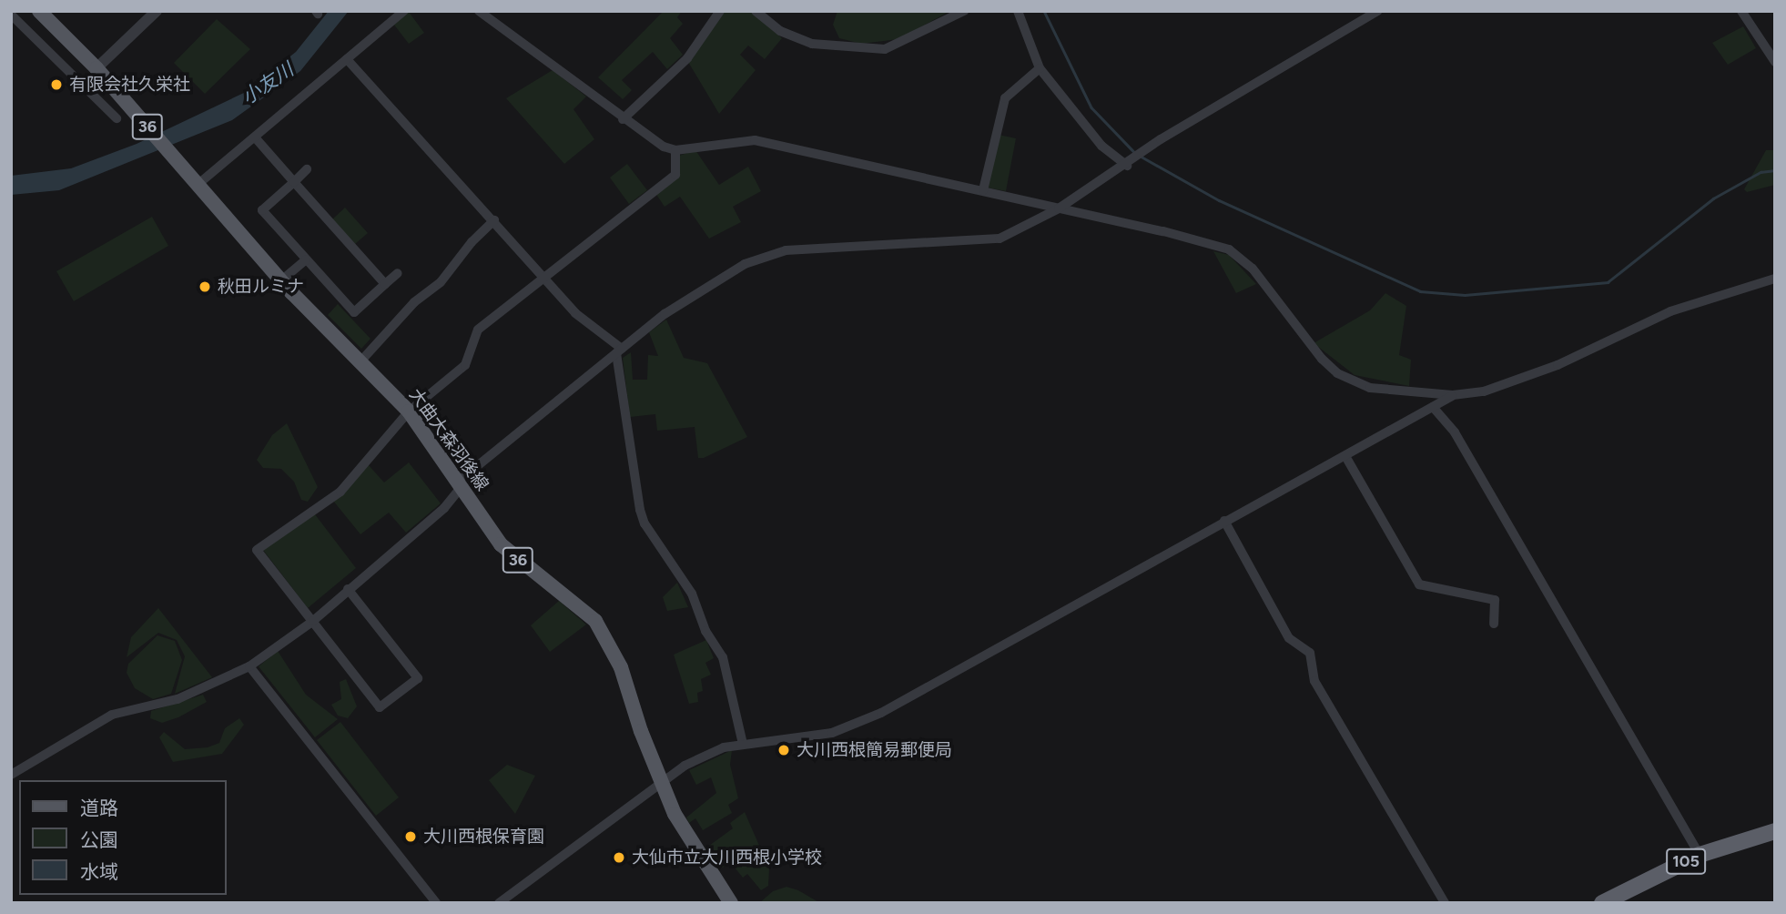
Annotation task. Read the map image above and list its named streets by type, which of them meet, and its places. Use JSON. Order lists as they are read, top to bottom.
{
  "streets": {
    "highway": ["105"],
    "main road": ["36", "大曲大森羽後線"]
  },
  "water": ["小友川"],
  "places": [
    "有限会社久栄社",
    "秋田ルミナ",
    "大川西根簡易郵便局",
    "大川西根保育園",
    "大仙市立大川西根小学校"
  ],
  "legend": ["道路", "公園", "水域"]
}
